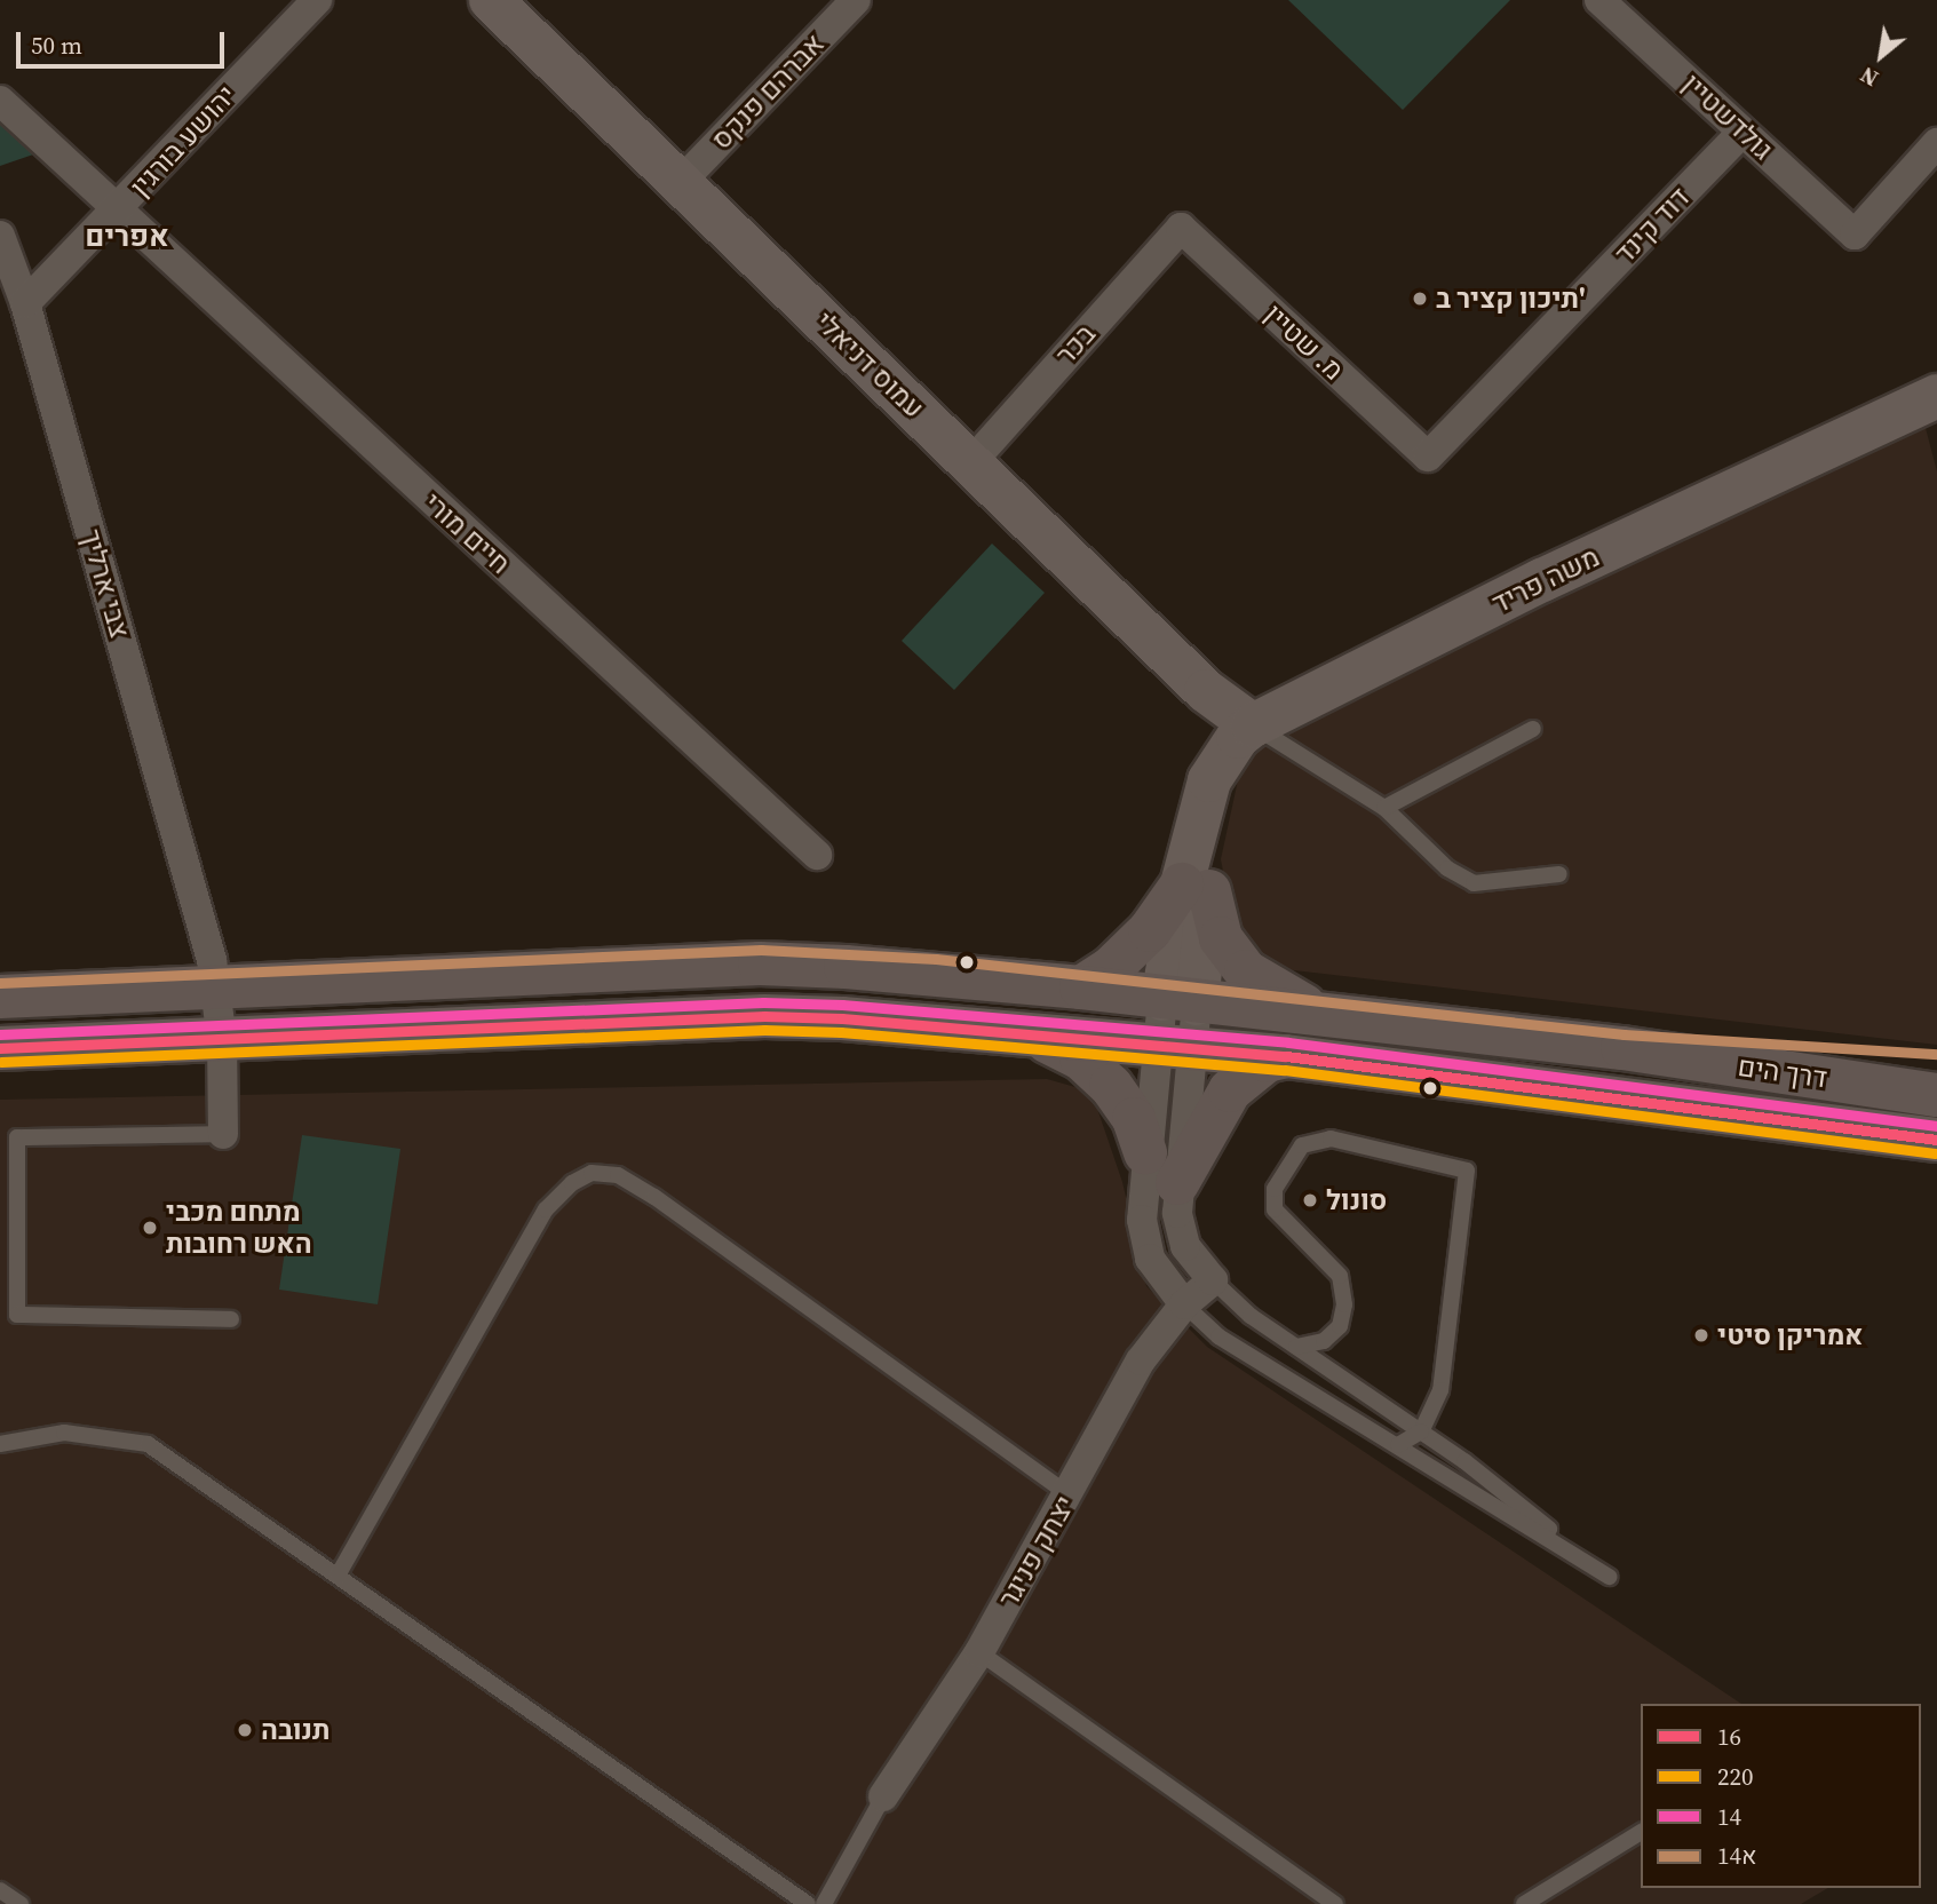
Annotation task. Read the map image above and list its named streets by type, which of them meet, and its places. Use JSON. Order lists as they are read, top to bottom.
{
  "streets": {
    "main road": ["דרך הים"],
    "street": [
      "אברהם פנקס",
      "גולדשטיין",
      "יהושע בורגין",
      "דוד קינד",
      "מ. שטיין",
      "בכר",
      "עמוס דניאלי",
      "חיים מורי",
      "משה פריד",
      "צבי ארליך",
      "יצחק פניגר"
    ]
  },
  "crossings": [
    ["אברהם פנקס", "עמוס דניאלי"],
    ["גולדשטיין", "דוד קינד"],
    ["יהושע בורגין", "חיים מורי"],
    ["דוד קינד", "מ. שטיין"],
    ["מ. שטיין", "בכר"],
    ["בכר", "עמוס דניאלי"],
    ["עמוס דניאלי", "משה פריד"],
    ["משה פריד", "דרך הים"],
    ["צבי ארליך", "דרך הים"]
  ],
  "districts": ["אפרים"],
  "places": [
    "תיכון קציר ב'",
    "סונול",
    "מתחם מכבי האש רחובות",
    "אמריקן סיטי",
    "תנובה"
  ],
  "lines": [
    "transit line 14א",
    "transit line 14",
    "transit line 16",
    "transit line 220"
  ],
  "legend": [
    "16",
    "220",
    "14",
    "14א"
  ],
  "scale_bar": "50 m",
  "north": "bottom left"
}
